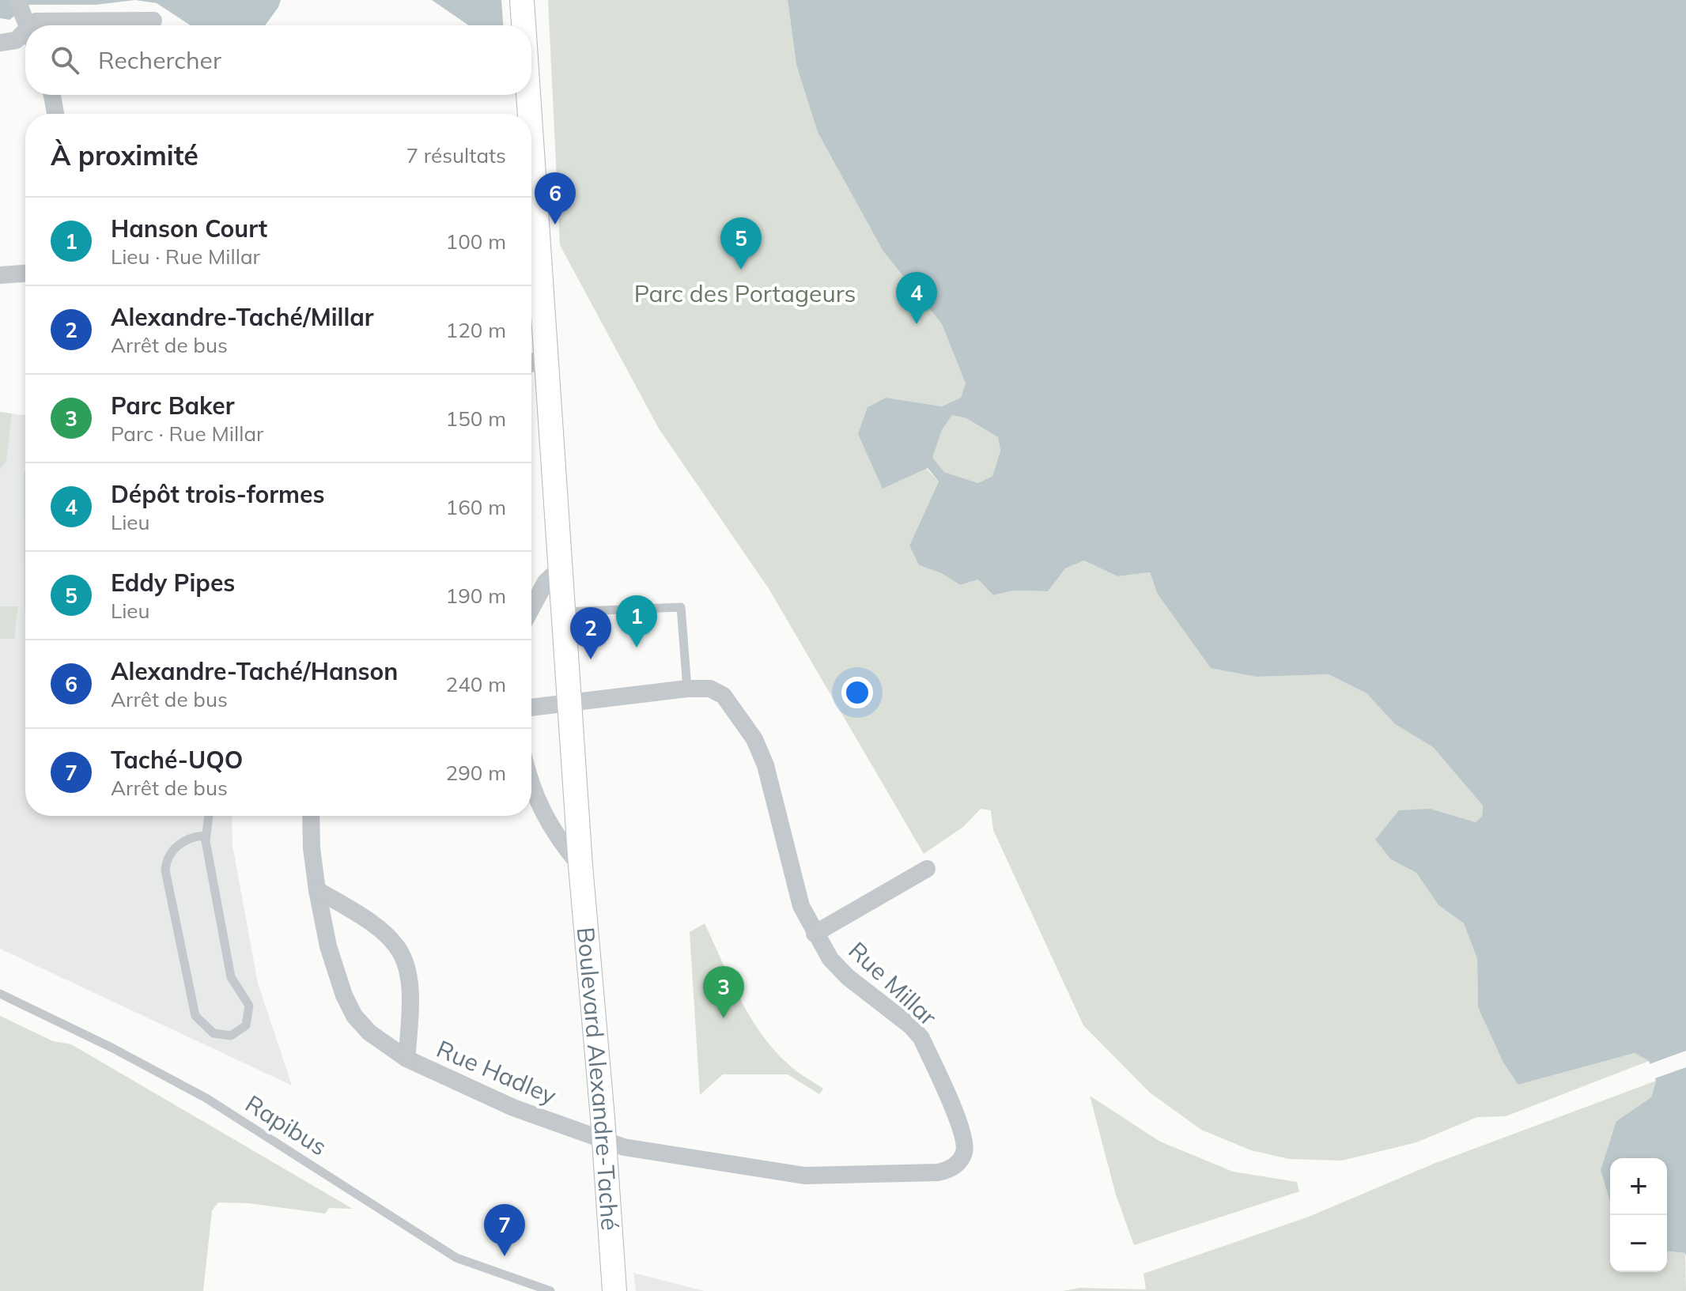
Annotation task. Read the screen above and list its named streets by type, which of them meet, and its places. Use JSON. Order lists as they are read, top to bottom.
{
  "streets": {
    "main road": ["Boulevard Alexandre-Taché"],
    "street": ["Rue Millar", "Rue Hadley"],
    "lane": ["Rapibus"]
  },
  "crossings": [
    ["Rue Millar", "Rue Hadley"],
    ["Rue Millar", "Boulevard Alexandre-Taché"],
    ["Rue Hadley", "Boulevard Alexandre-Taché"]
  ],
  "parks": ["Parc des Portageurs"],
  "page": {
    "search": "Rechercher",
    "heading": ["À proximité", "7 résultats"],
    "pins": [
      "6",
      "5",
      "4",
      "1",
      "2",
      "3",
      "7"
    ],
    "list": [
      {
        "mark": "1",
        "name": "Hanson Court",
        "note": "Lieu · Rue Millar",
        "value": "100 m"
      },
      {
        "mark": "2",
        "name": "Alexandre-Taché/Millar",
        "note": "Arrêt de bus",
        "value": "120 m"
      },
      {
        "mark": "3",
        "name": "Parc Baker",
        "note": "Parc · Rue Millar",
        "value": "150 m"
      },
      {
        "mark": "4",
        "name": "Dépôt trois-formes",
        "note": "Lieu",
        "value": "160 m"
      },
      {
        "mark": "5",
        "name": "Eddy Pipes",
        "note": "Lieu",
        "value": "190 m"
      },
      {
        "mark": "6",
        "name": "Alexandre-Taché/Hanson",
        "note": "Arrêt de bus",
        "value": "240 m"
      },
      {
        "mark": "7",
        "name": "Taché-UQO",
        "note": "Arrêt de bus",
        "value": "290 m"
      }
    ],
    "map_buttons": ["+", "−"]
  }
}
